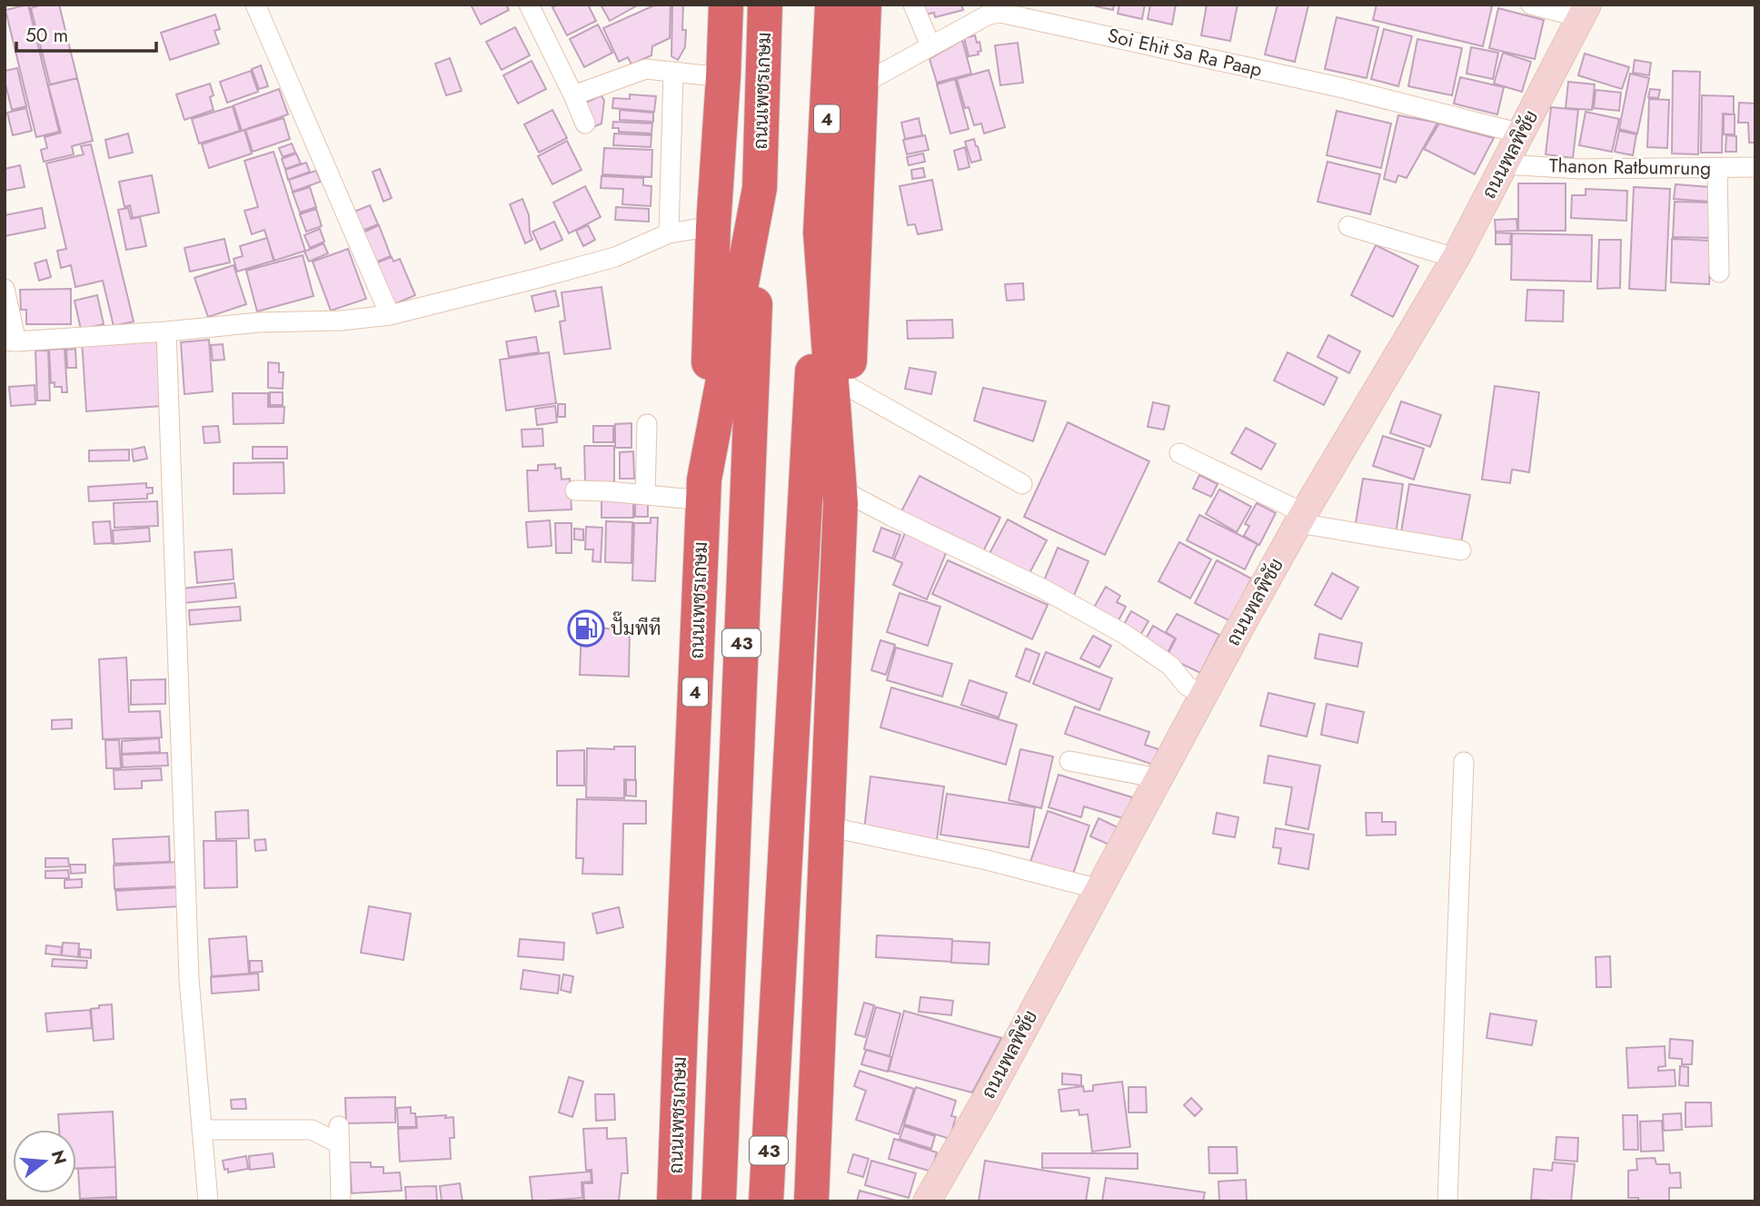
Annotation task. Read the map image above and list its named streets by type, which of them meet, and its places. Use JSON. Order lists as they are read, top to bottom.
{
  "streets": {
    "highway": ["ถนนเพชรเกษม", "4", "43"],
    "street": ["Soi Ehit Sa Ra Paap", "ถนนพลพิชัย", "Thanon Ratbumrung"]
  },
  "crossings": [
    ["Soi Ehit Sa Ra Paap", "ถนนพลพิชัย"],
    ["ถนนเพชรเกษม", "43"],
    ["4", "43"],
    ["ถนนพลพิชัย", "Thanon Ratbumrung"]
  ],
  "places": {
    "fuel station": ["ปั๊มพีที"]
  },
  "scale_bar": "50 m",
  "north": "right"
}
